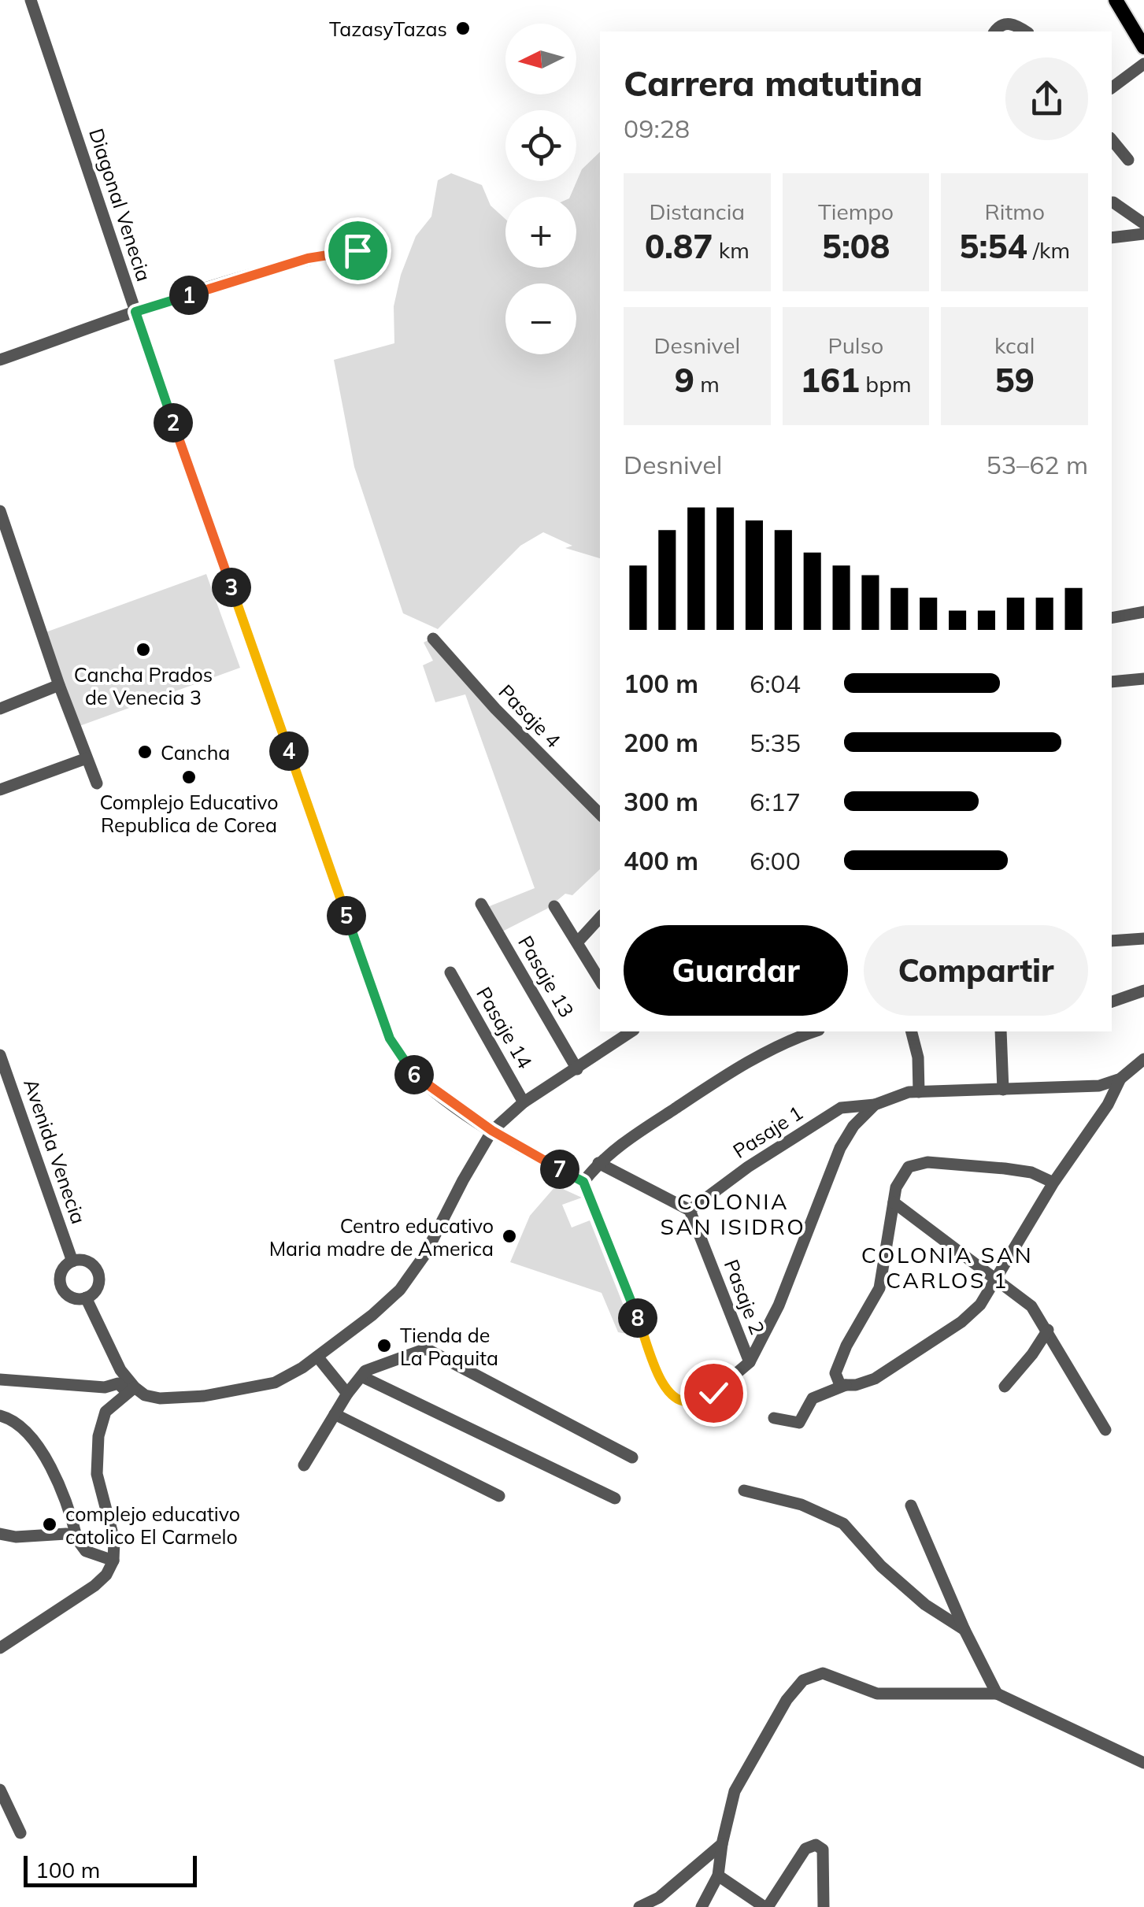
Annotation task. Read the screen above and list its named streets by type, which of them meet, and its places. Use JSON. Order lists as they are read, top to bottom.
{
  "streets": {
    "street": [
      "Diagonal Venecia",
      "Pasaje 4",
      "Pasaje 13",
      "Pasaje 14",
      "Pasaje 1",
      "Avenida Venecia",
      "Pasaje 2"
    ]
  },
  "crossings": [
    ["Pasaje 1", "Pasaje 2"]
  ],
  "districts": ["COLONIA SAN ISIDRO", "COLONIA SAN CARLOS 1"],
  "places": [
    "TazasyTazas",
    "Cancha Prados de Venecia 3",
    "Cancha",
    "Complejo Educativo Republica de Corea",
    "Centro educativo Maria madre de America",
    "Tienda de La Paquita",
    "complejo educativo catolico El Carmelo"
  ],
  "scale_bar": "100 m",
  "north": "left",
  "page": {
    "map_buttons": ["+", "−"],
    "heading": ["Carrera matutina", "09:28"],
    "stats": [
      ["Distancia", "0.87 km"],
      ["Tiempo", "5:08"],
      ["Ritmo", "5:54 /km"],
      ["Desnivel", "9 m"],
      ["Pulso", "161 bpm"],
      ["kcal", "59"]
    ],
    "pins": [
      "1",
      "2",
      "3",
      "4",
      "5",
      "6",
      "7",
      "8"
    ],
    "chart": ["Desnivel", "53–62 m"],
    "list": [
      {
        "name": "100 m",
        "note": "6:04"
      },
      {
        "name": "200 m",
        "note": "5:35"
      },
      {
        "name": "300 m",
        "note": "6:17"
      },
      {
        "name": "400 m",
        "note": "6:00"
      }
    ],
    "buttons": ["Guardar", "Compartir"],
    "scale": "100 m"
  }
}
